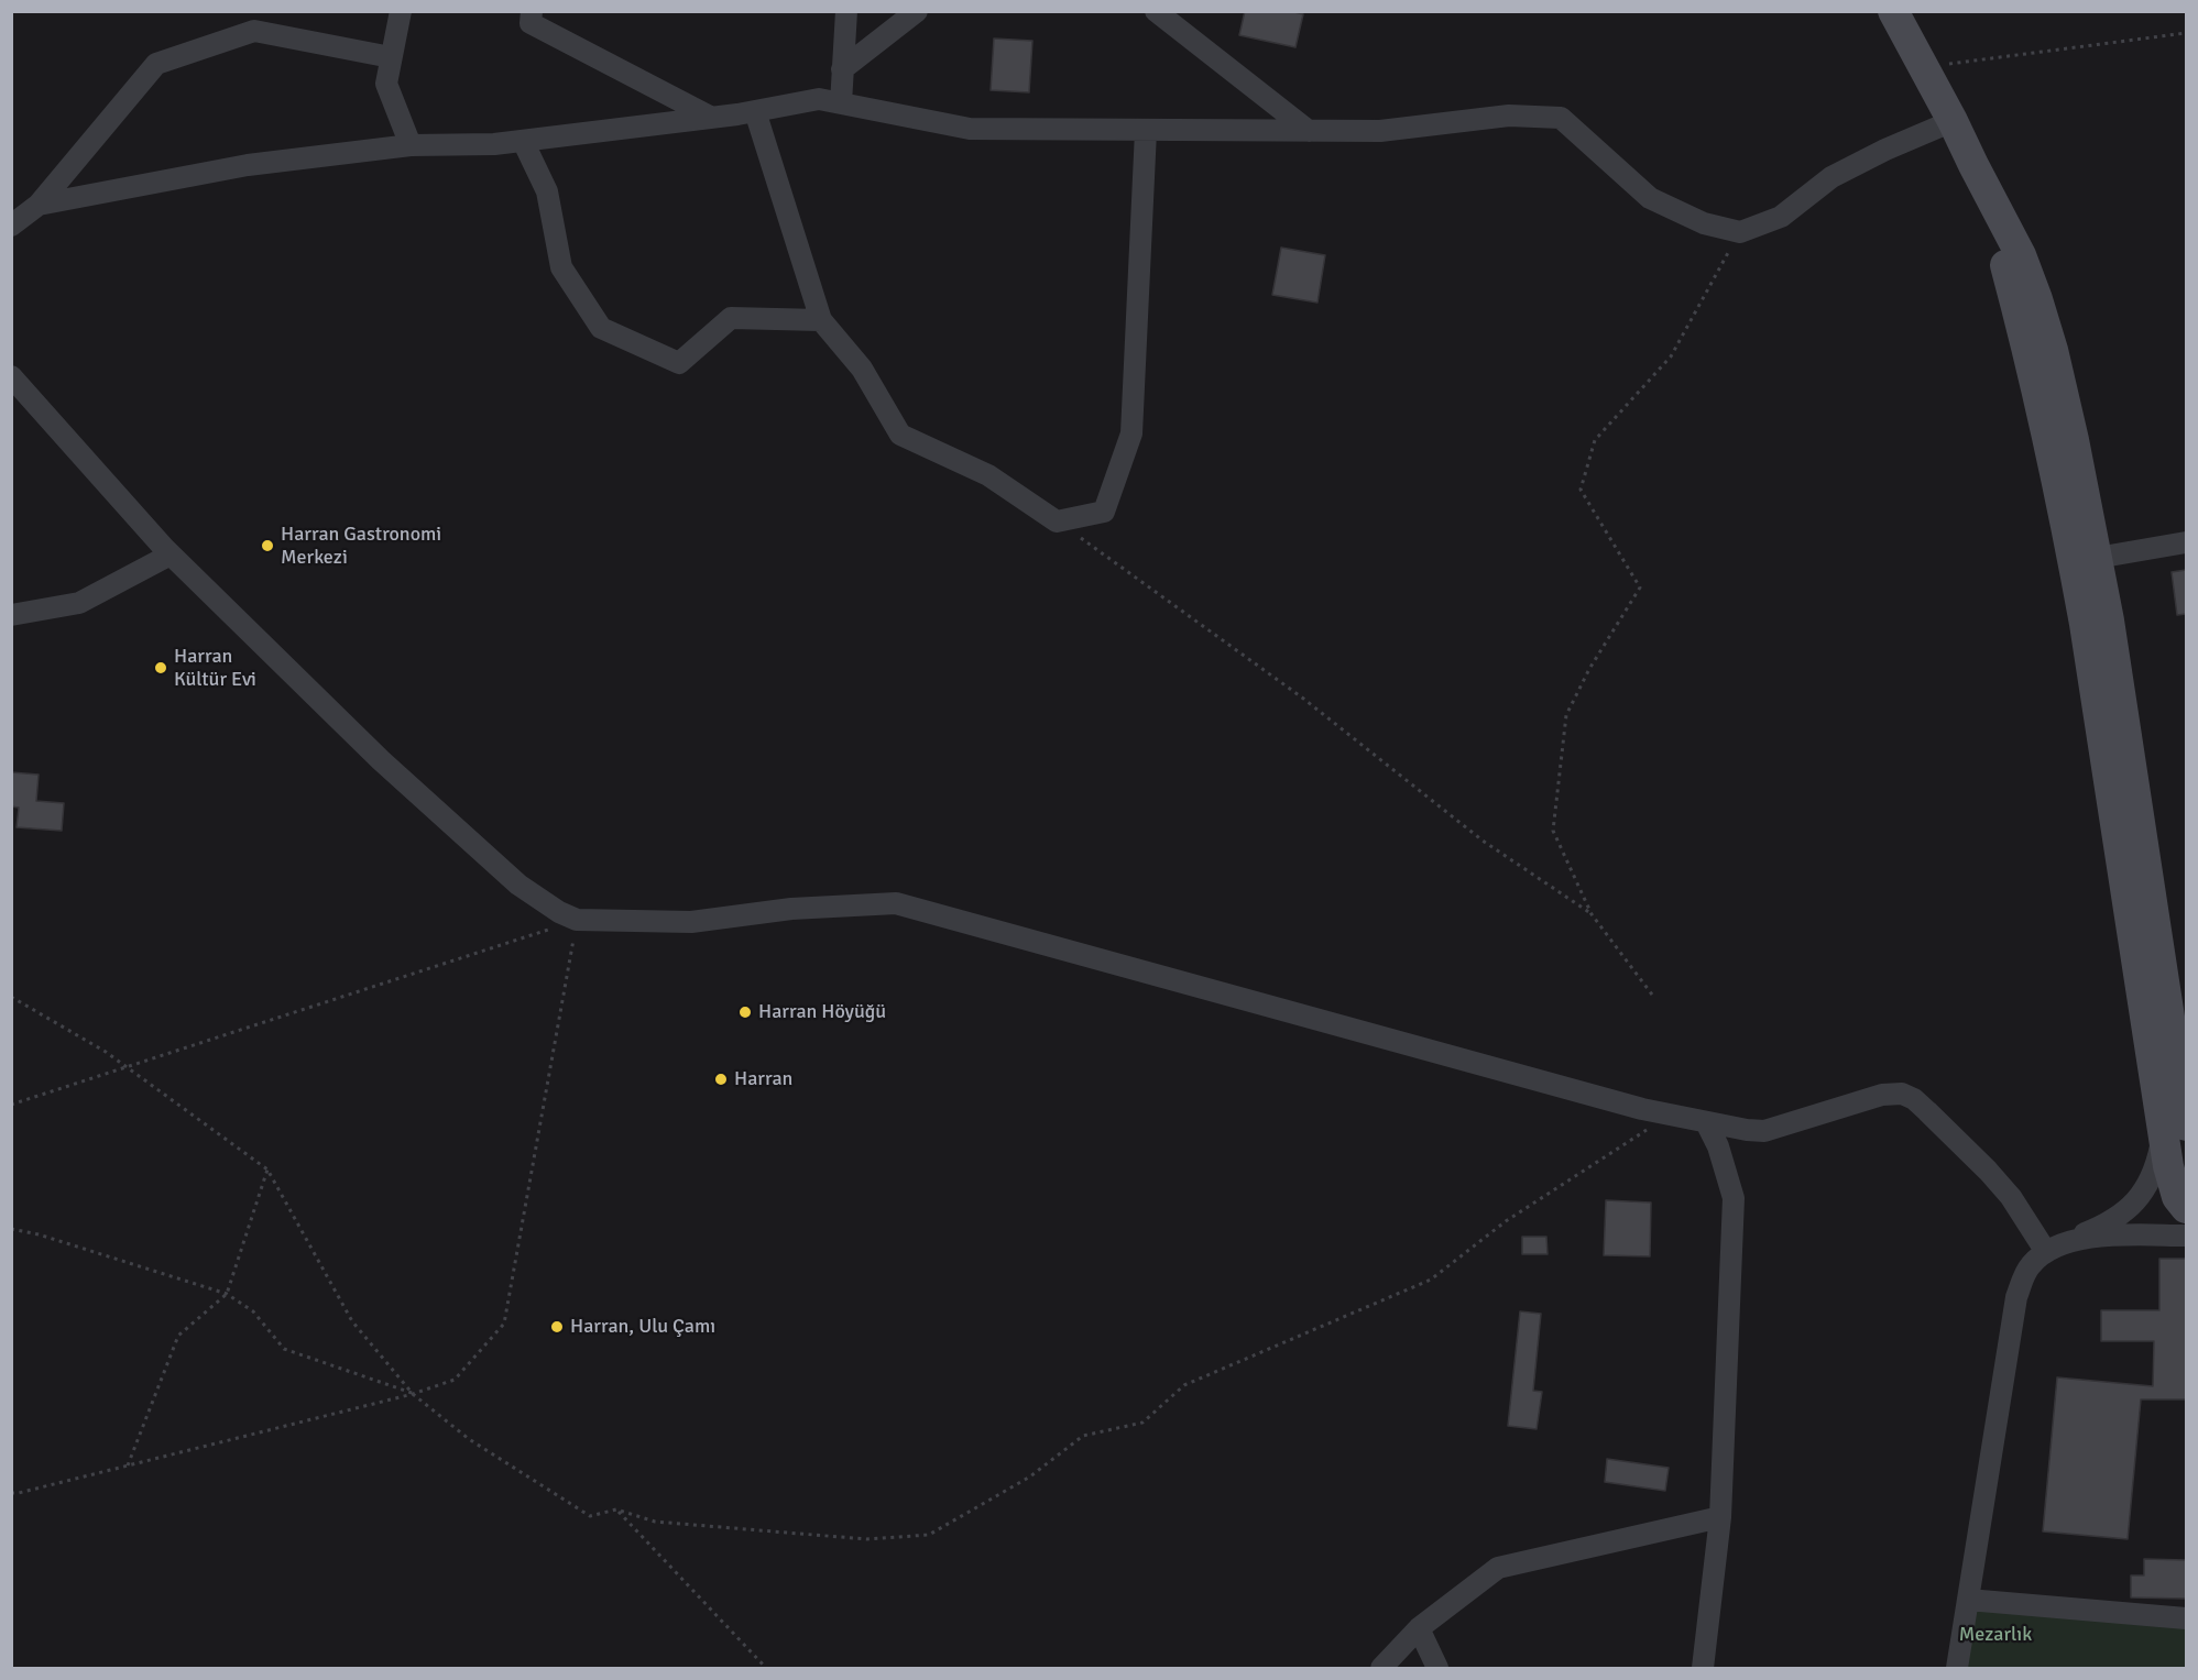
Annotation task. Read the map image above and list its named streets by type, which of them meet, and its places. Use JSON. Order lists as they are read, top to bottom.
{
  "parks": ["Mezarlık"],
  "places": [
    "Harran Gastronomi Merkezi",
    "Harran Kültür Evi",
    "Harran Höyüğü",
    "Harran",
    "Harran, Ulu Çamı"
  ]
}
